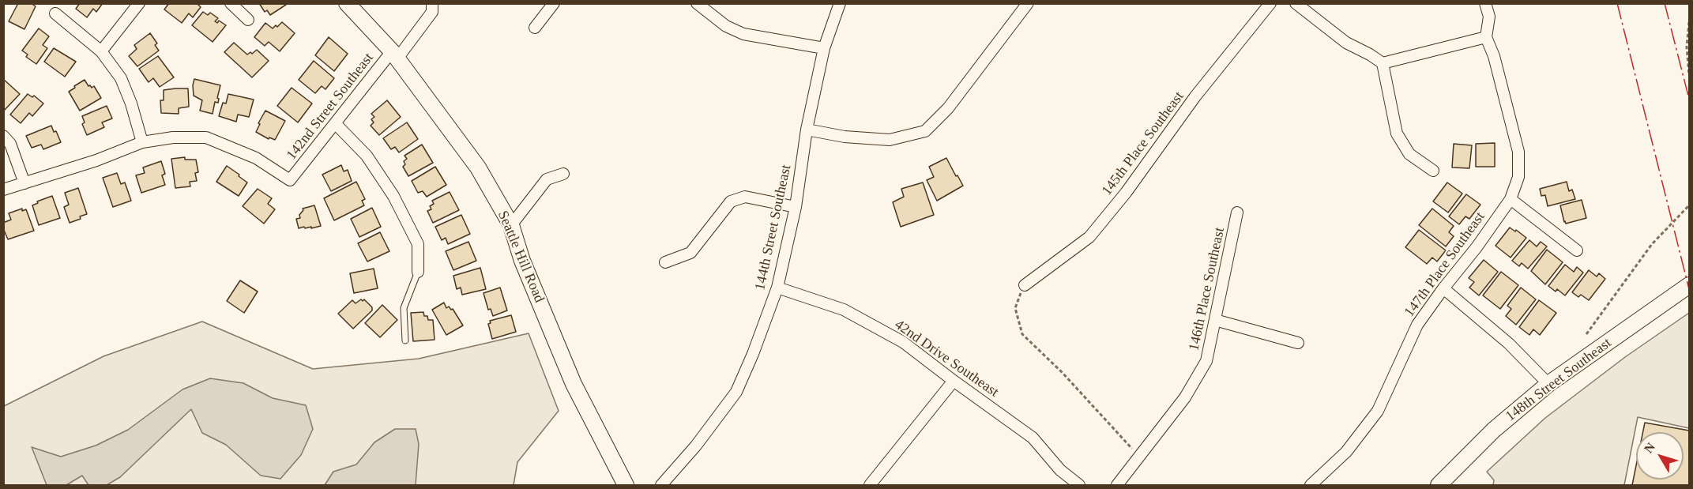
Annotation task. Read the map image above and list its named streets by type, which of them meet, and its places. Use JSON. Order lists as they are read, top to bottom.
{
  "streets": {
    "main road": ["Seattle Hill Road", "148th Street Southeast"],
    "street": [
      "142nd Street Southeast",
      "145th Place Southeast",
      "144th Street Southeast",
      "147th Place Southeast",
      "146th Place Southeast",
      "42nd Drive Southeast"
    ]
  },
  "crossings": [
    ["142nd Street Southeast", "Seattle Hill Road"],
    ["144th Street Southeast", "42nd Drive Southeast"]
  ],
  "north": "top left"
}
